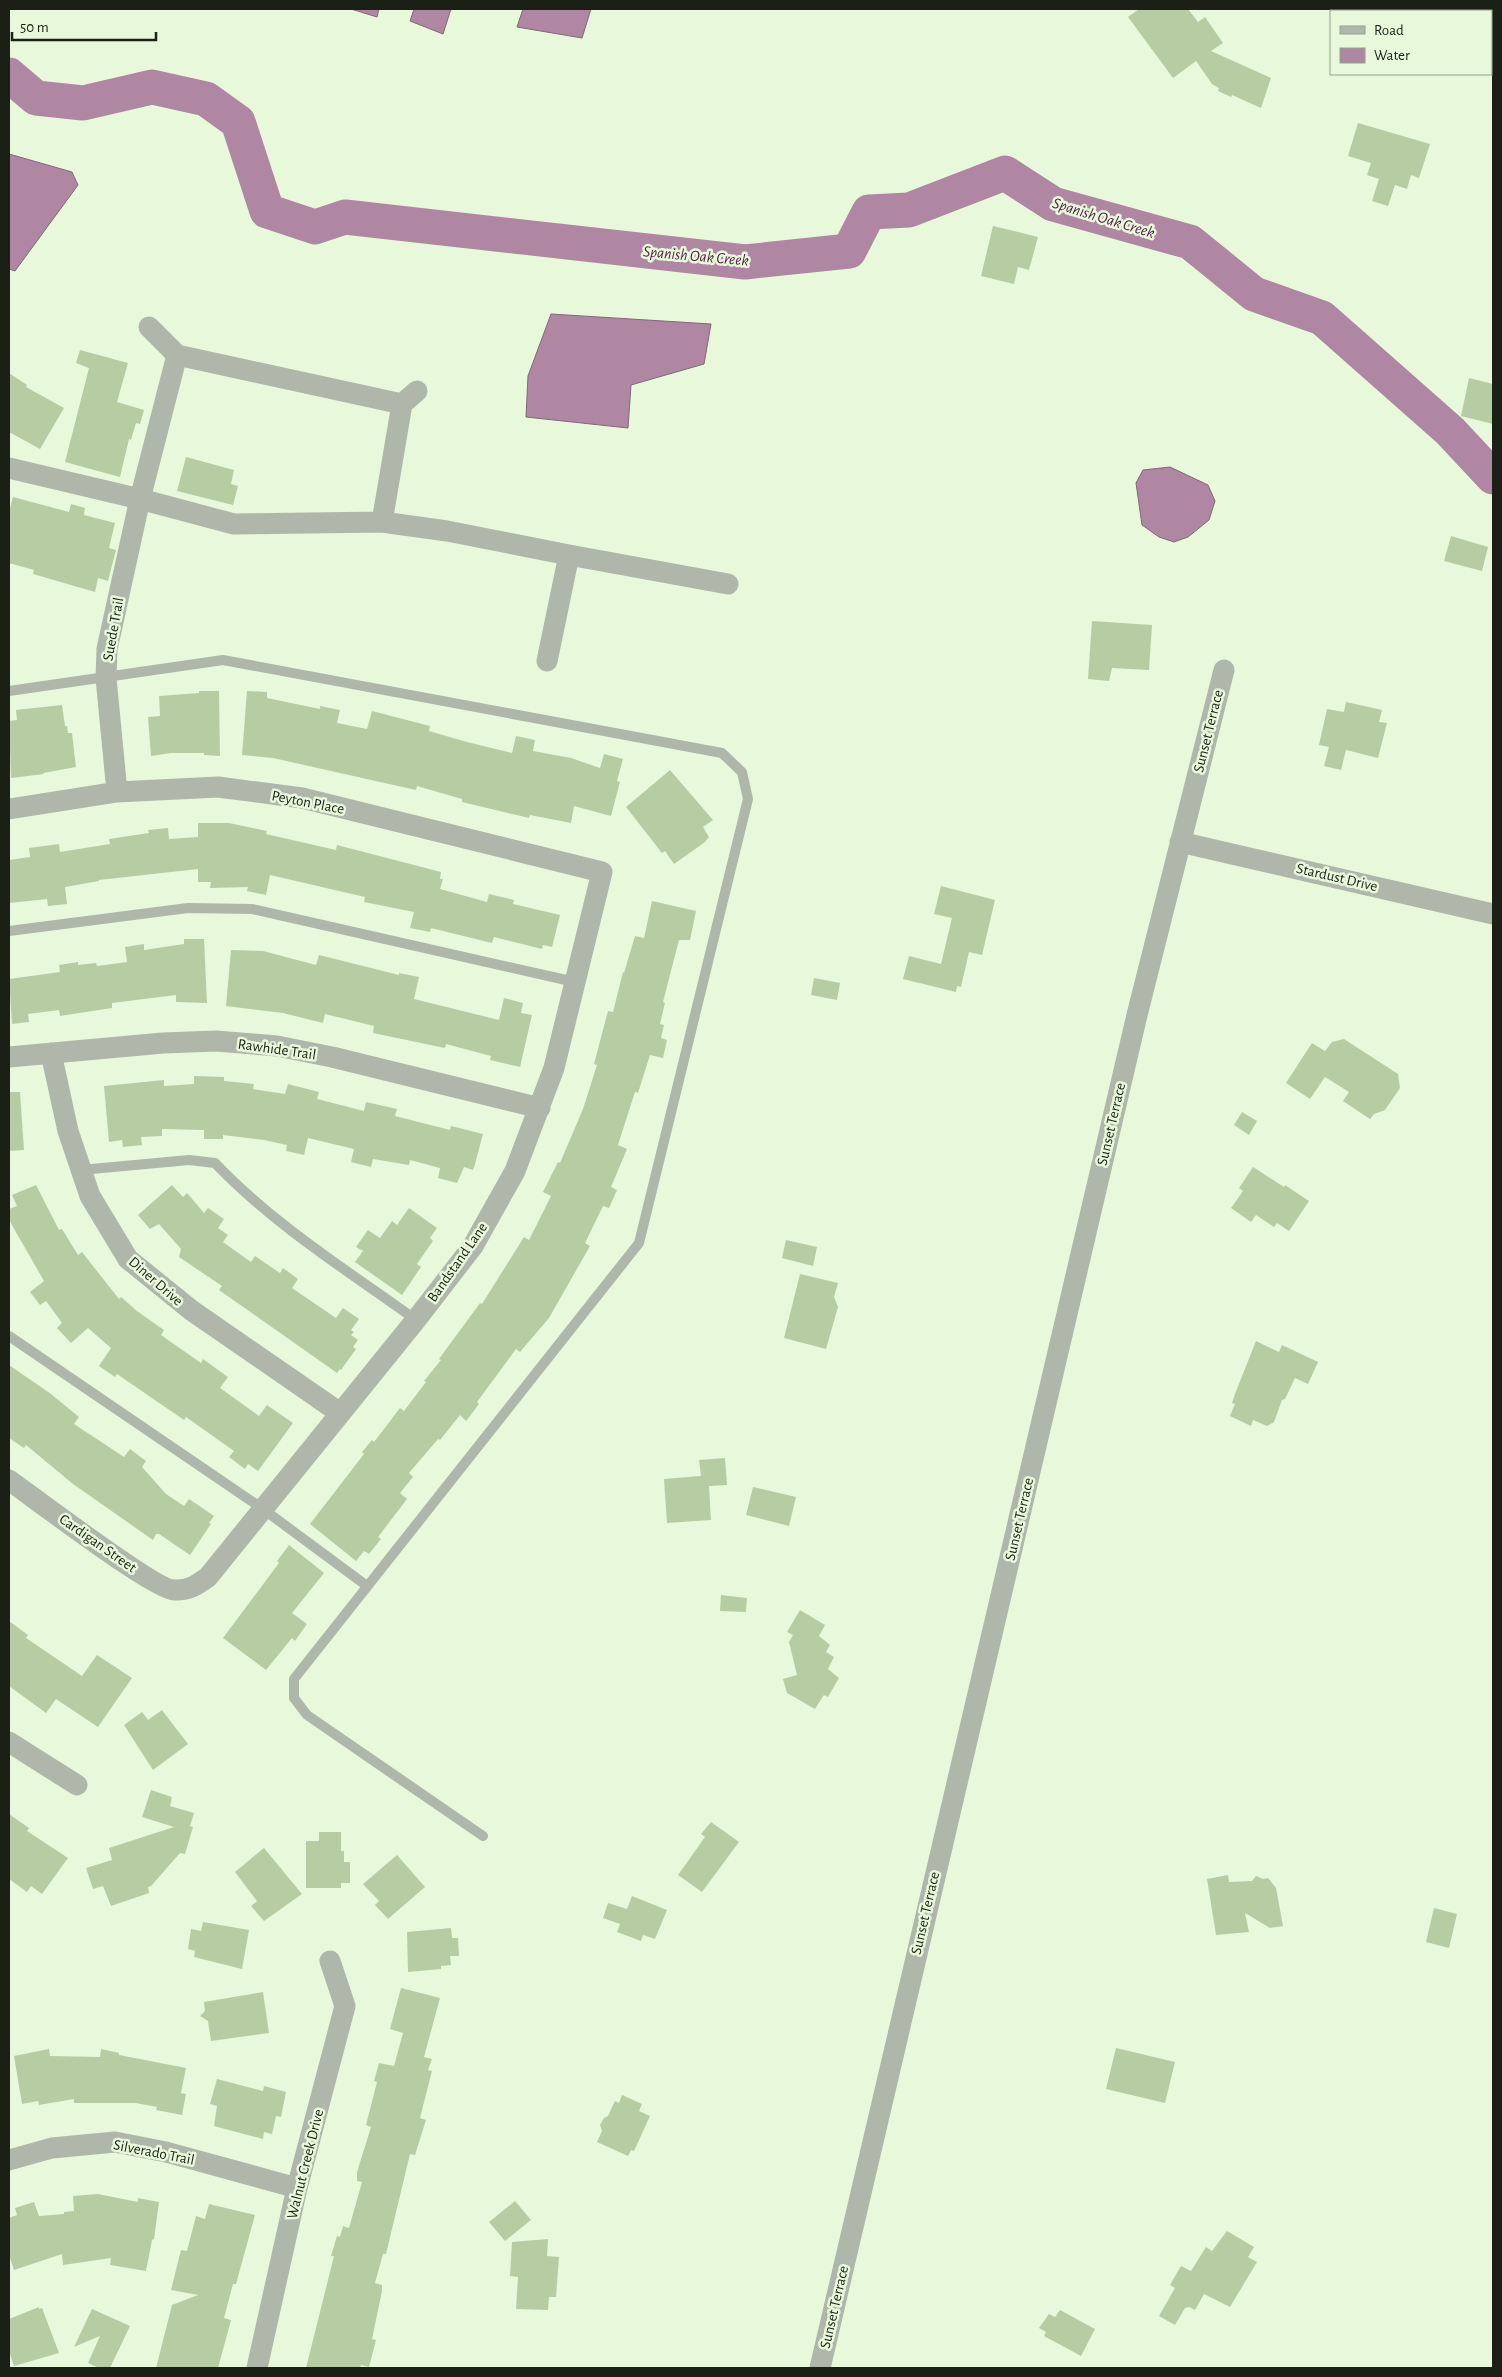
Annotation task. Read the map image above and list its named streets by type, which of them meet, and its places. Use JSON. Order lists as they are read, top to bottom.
{
  "streets": {
    "street": [
      "Suede Trail",
      "Sunset Terrace",
      "Peyton Place",
      "Stardust Drive",
      "Rawhide Trail",
      "Bandstand Lane",
      "Diner Drive",
      "Cardigan Street",
      "Silverado Trail",
      "Walnut Creek Drive"
    ]
  },
  "crossings": [
    ["Suede Trail", "Peyton Place"],
    ["Sunset Terrace", "Stardust Drive"],
    ["Peyton Place", "Bandstand Lane"],
    ["Rawhide Trail", "Bandstand Lane"],
    ["Rawhide Trail", "Diner Drive"],
    ["Bandstand Lane", "Diner Drive"],
    ["Bandstand Lane", "Cardigan Street"],
    ["Silverado Trail", "Walnut Creek Drive"]
  ],
  "water": ["Spanish Oak Creek"],
  "legend": ["Road", "Water"],
  "scale_bar": "50 m"
}
